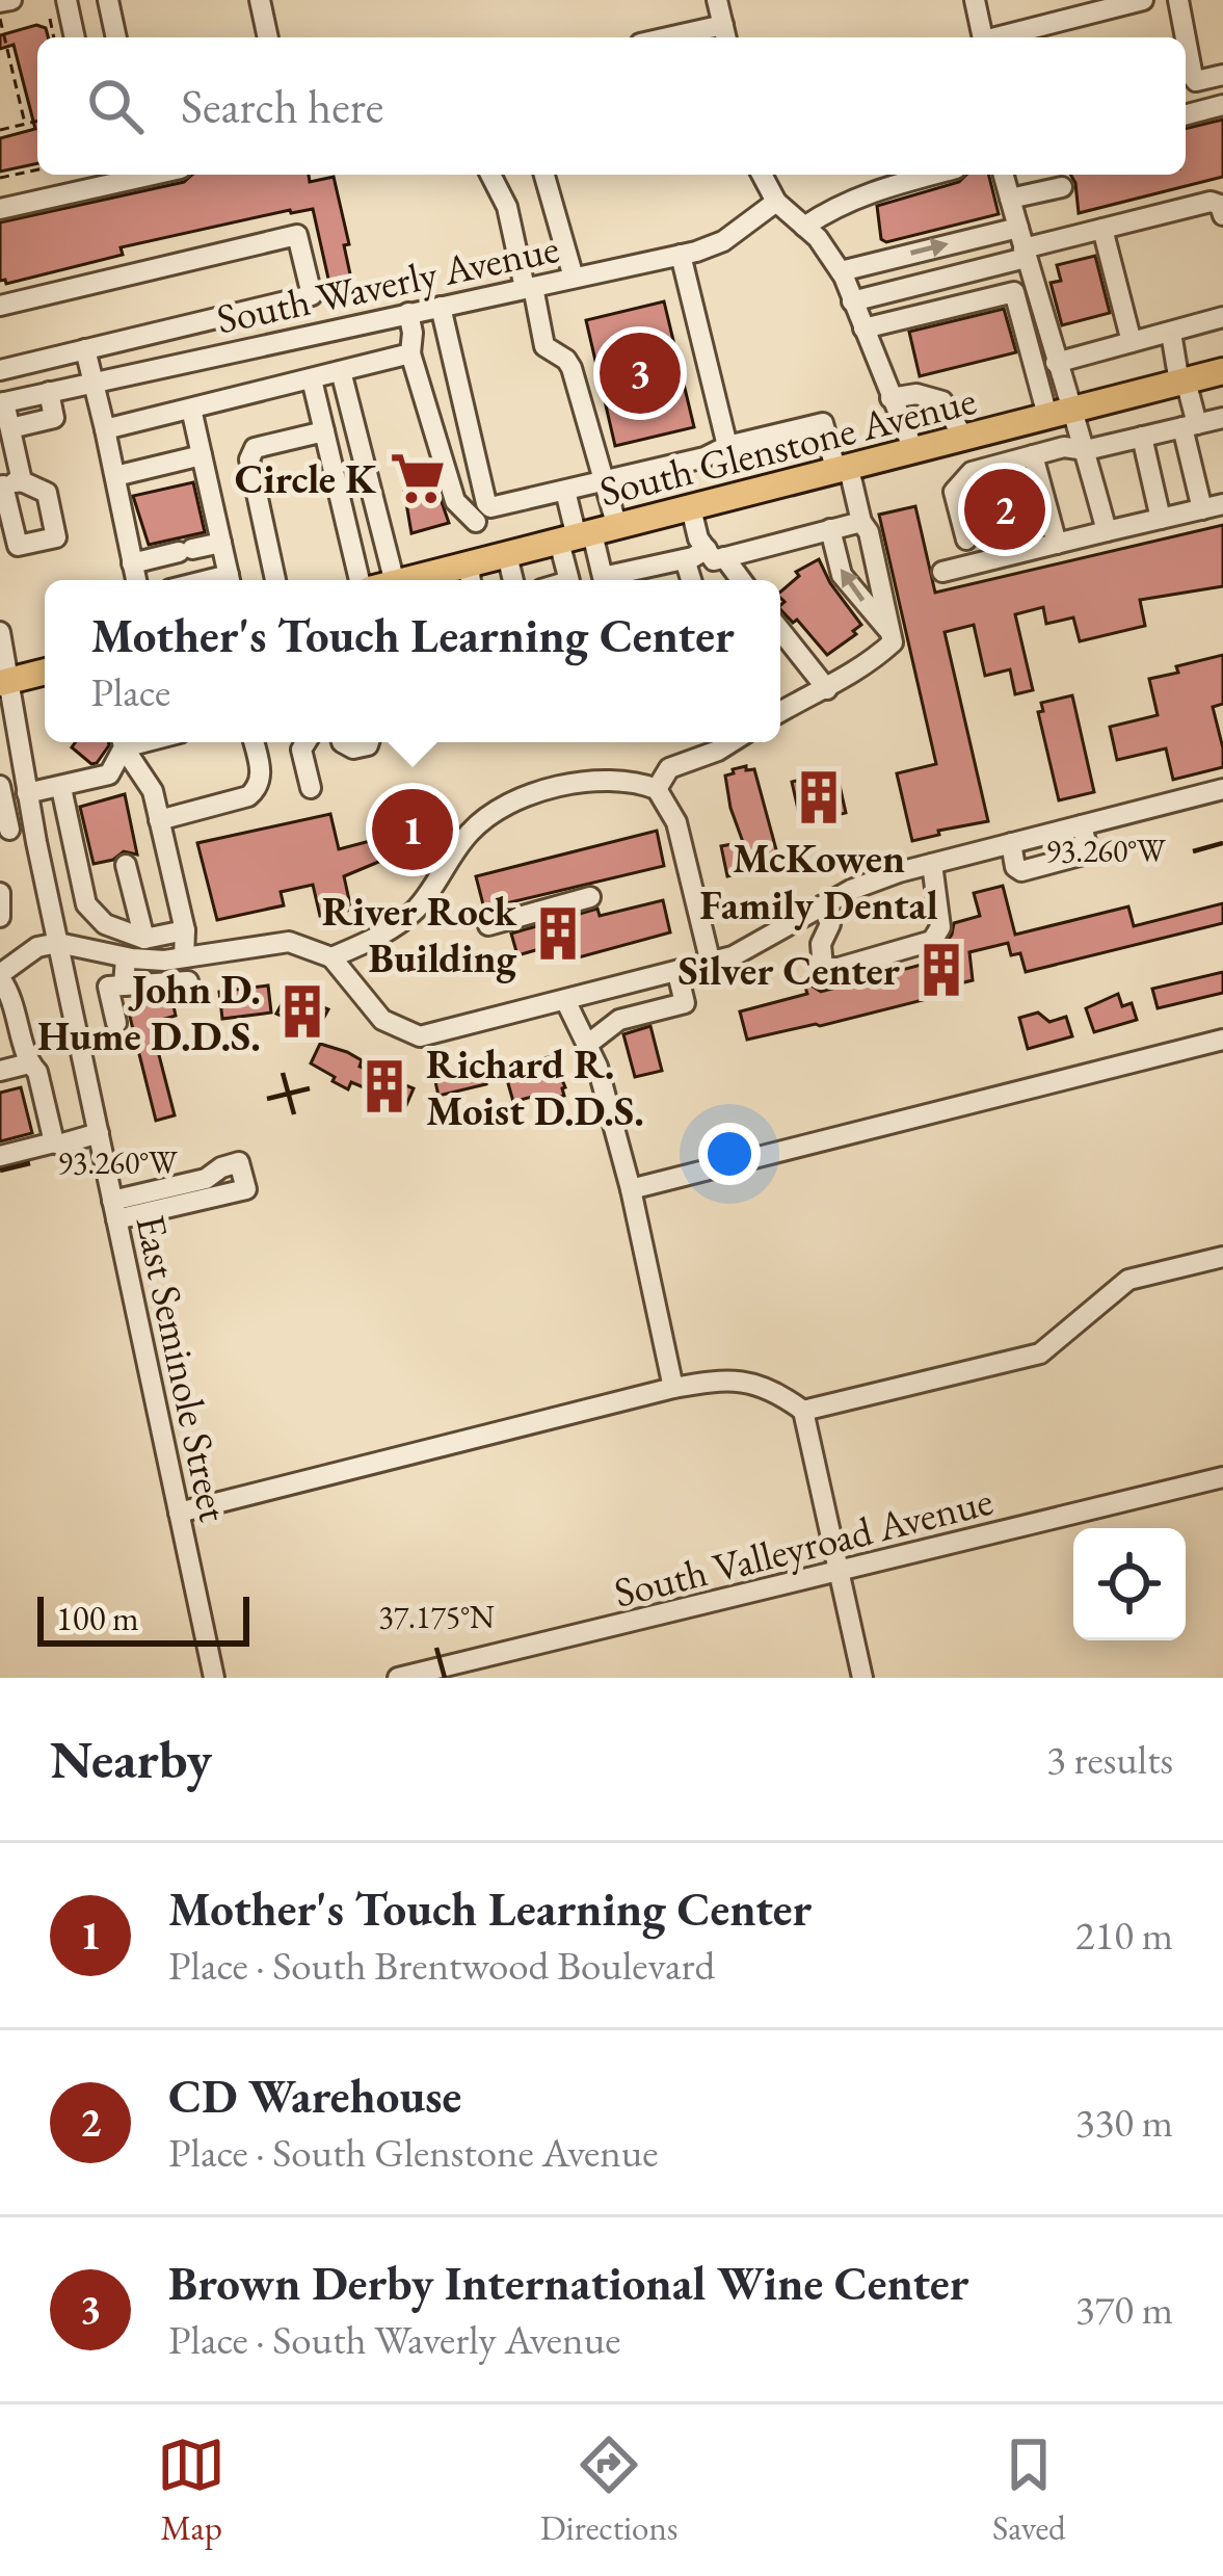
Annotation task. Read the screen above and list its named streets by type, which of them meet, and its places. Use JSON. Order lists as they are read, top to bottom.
{
  "streets": {
    "main road": ["South Glenstone Avenue"],
    "street": ["South Waverly Avenue", "East Seminole Street", "South Valleyroad Avenue"]
  },
  "places": {
    "supermarket": ["Circle K"],
    "building": [
      "McKowen Family Dental",
      "River Rock Building",
      "Silver Center",
      "John D. Hume D.D.S.",
      "Richard R. Moist D.D.S."
    ]
  },
  "scale_bar": "100 m",
  "page": {
    "search": "Search here",
    "pins": ["3", "2", "1"],
    "popup": ["Mother's Touch Learning Center", "Place"],
    "scale": "100 m",
    "heading": ["Nearby", "3 results"],
    "list": [
      {
        "mark": "1",
        "name": "Mother's Touch Learning Center",
        "note": "Place · South Brentwood Boulevard",
        "value": "210 m"
      },
      {
        "mark": "2",
        "name": "CD Warehouse",
        "note": "Place · South Glenstone Avenue",
        "value": "330 m"
      },
      {
        "mark": "3",
        "name": "Brown Derby International Wine Center",
        "note": "Place · South Waverly Avenue",
        "value": "370 m"
      }
    ],
    "nav": ["Map", "Directions", "Saved"]
  },
  "coordinates": ["93.260°W", "37.175°N"]
}
